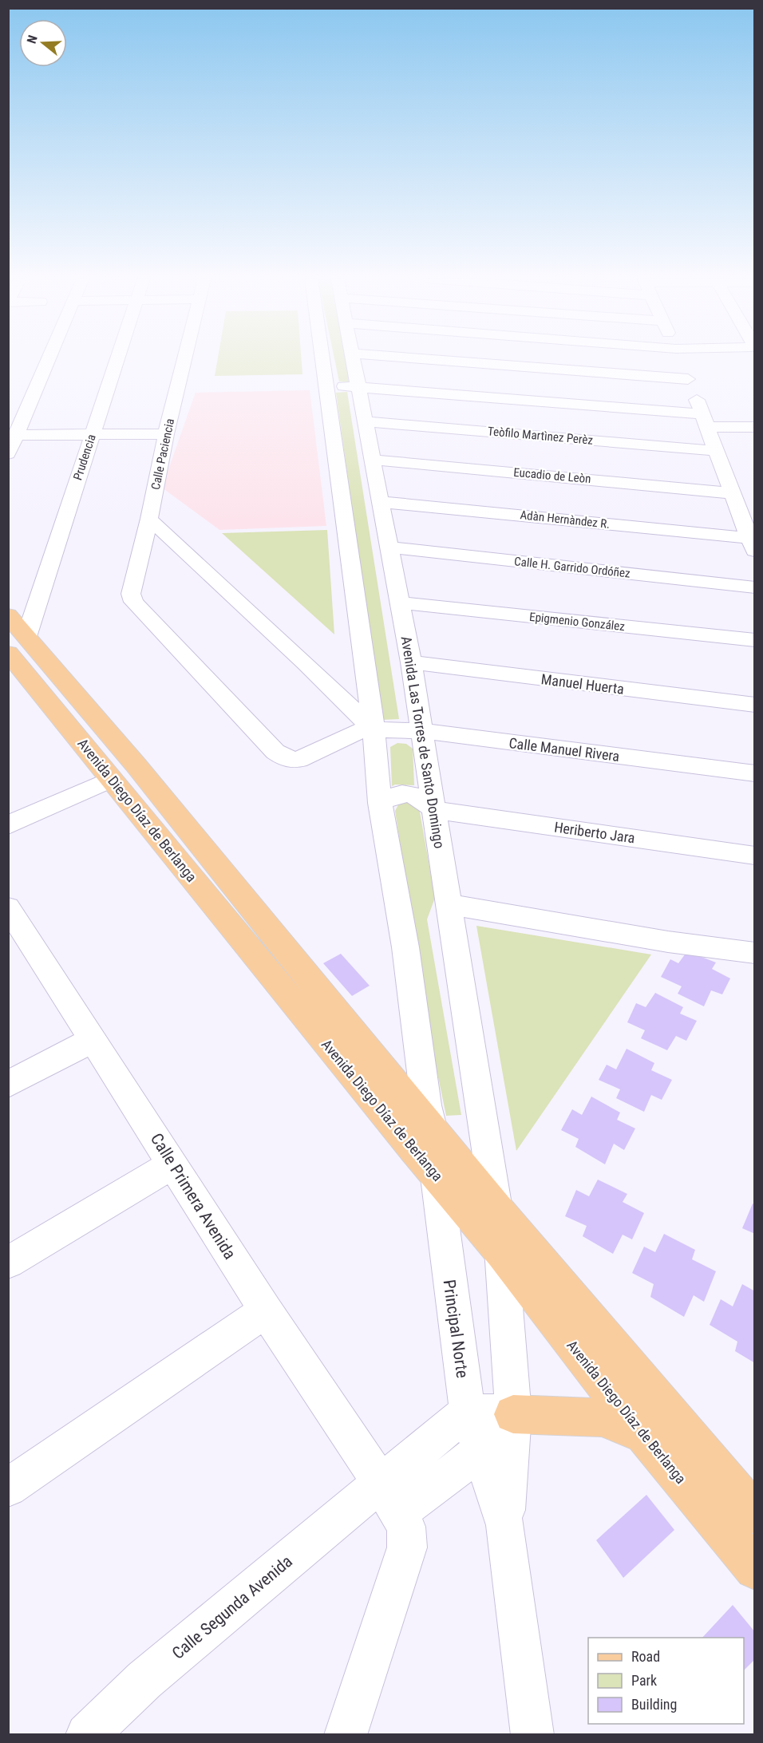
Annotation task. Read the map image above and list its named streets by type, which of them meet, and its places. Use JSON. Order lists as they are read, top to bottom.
{
  "streets": {
    "main road": ["Avenida Diego Díaz de Berlanga"],
    "street": [
      "Teòfilo Martìnez Perèz",
      "Calle Paciencia",
      "Prudencia",
      "Eucadio de Leòn",
      "Adàn Hernàndez R.",
      "Calle H. Garrido Ordóñez",
      "Epigmenio González",
      "Manuel Huerta",
      "Avenida Las Torres de Santo Domingo",
      "Calle Manuel Rivera",
      "Heriberto Jara",
      "Calle Primera Avenida",
      "Principal Norte",
      "Calle Segunda Avenida"
    ]
  },
  "crossings": [
    ["Teòfilo Martìnez Perèz", "Avenida Las Torres de Santo Domingo"],
    ["Calle Paciencia", "Calle Manuel Rivera"],
    ["Prudencia", "Avenida Diego Díaz de Berlanga"],
    ["Eucadio de Leòn", "Avenida Las Torres de Santo Domingo"],
    ["Adàn Hernàndez R.", "Avenida Las Torres de Santo Domingo"],
    ["Calle H. Garrido Ordóñez", "Avenida Las Torres de Santo Domingo"],
    ["Epigmenio González", "Avenida Las Torres de Santo Domingo"],
    ["Manuel Huerta", "Avenida Las Torres de Santo Domingo"],
    ["Avenida Las Torres de Santo Domingo", "Calle Manuel Rivera"],
    ["Avenida Las Torres de Santo Domingo", "Avenida Diego Díaz de Berlanga"],
    ["Avenida Las Torres de Santo Domingo", "Heriberto Jara"],
    ["Avenida Las Torres de Santo Domingo", "Principal Norte"],
    ["Avenida Diego Díaz de Berlanga", "Principal Norte"],
    ["Calle Primera Avenida", "Calle Segunda Avenida"],
    ["Principal Norte", "Calle Segunda Avenida"]
  ],
  "legend": ["Road", "Park", "Building"],
  "north": "left"
}
